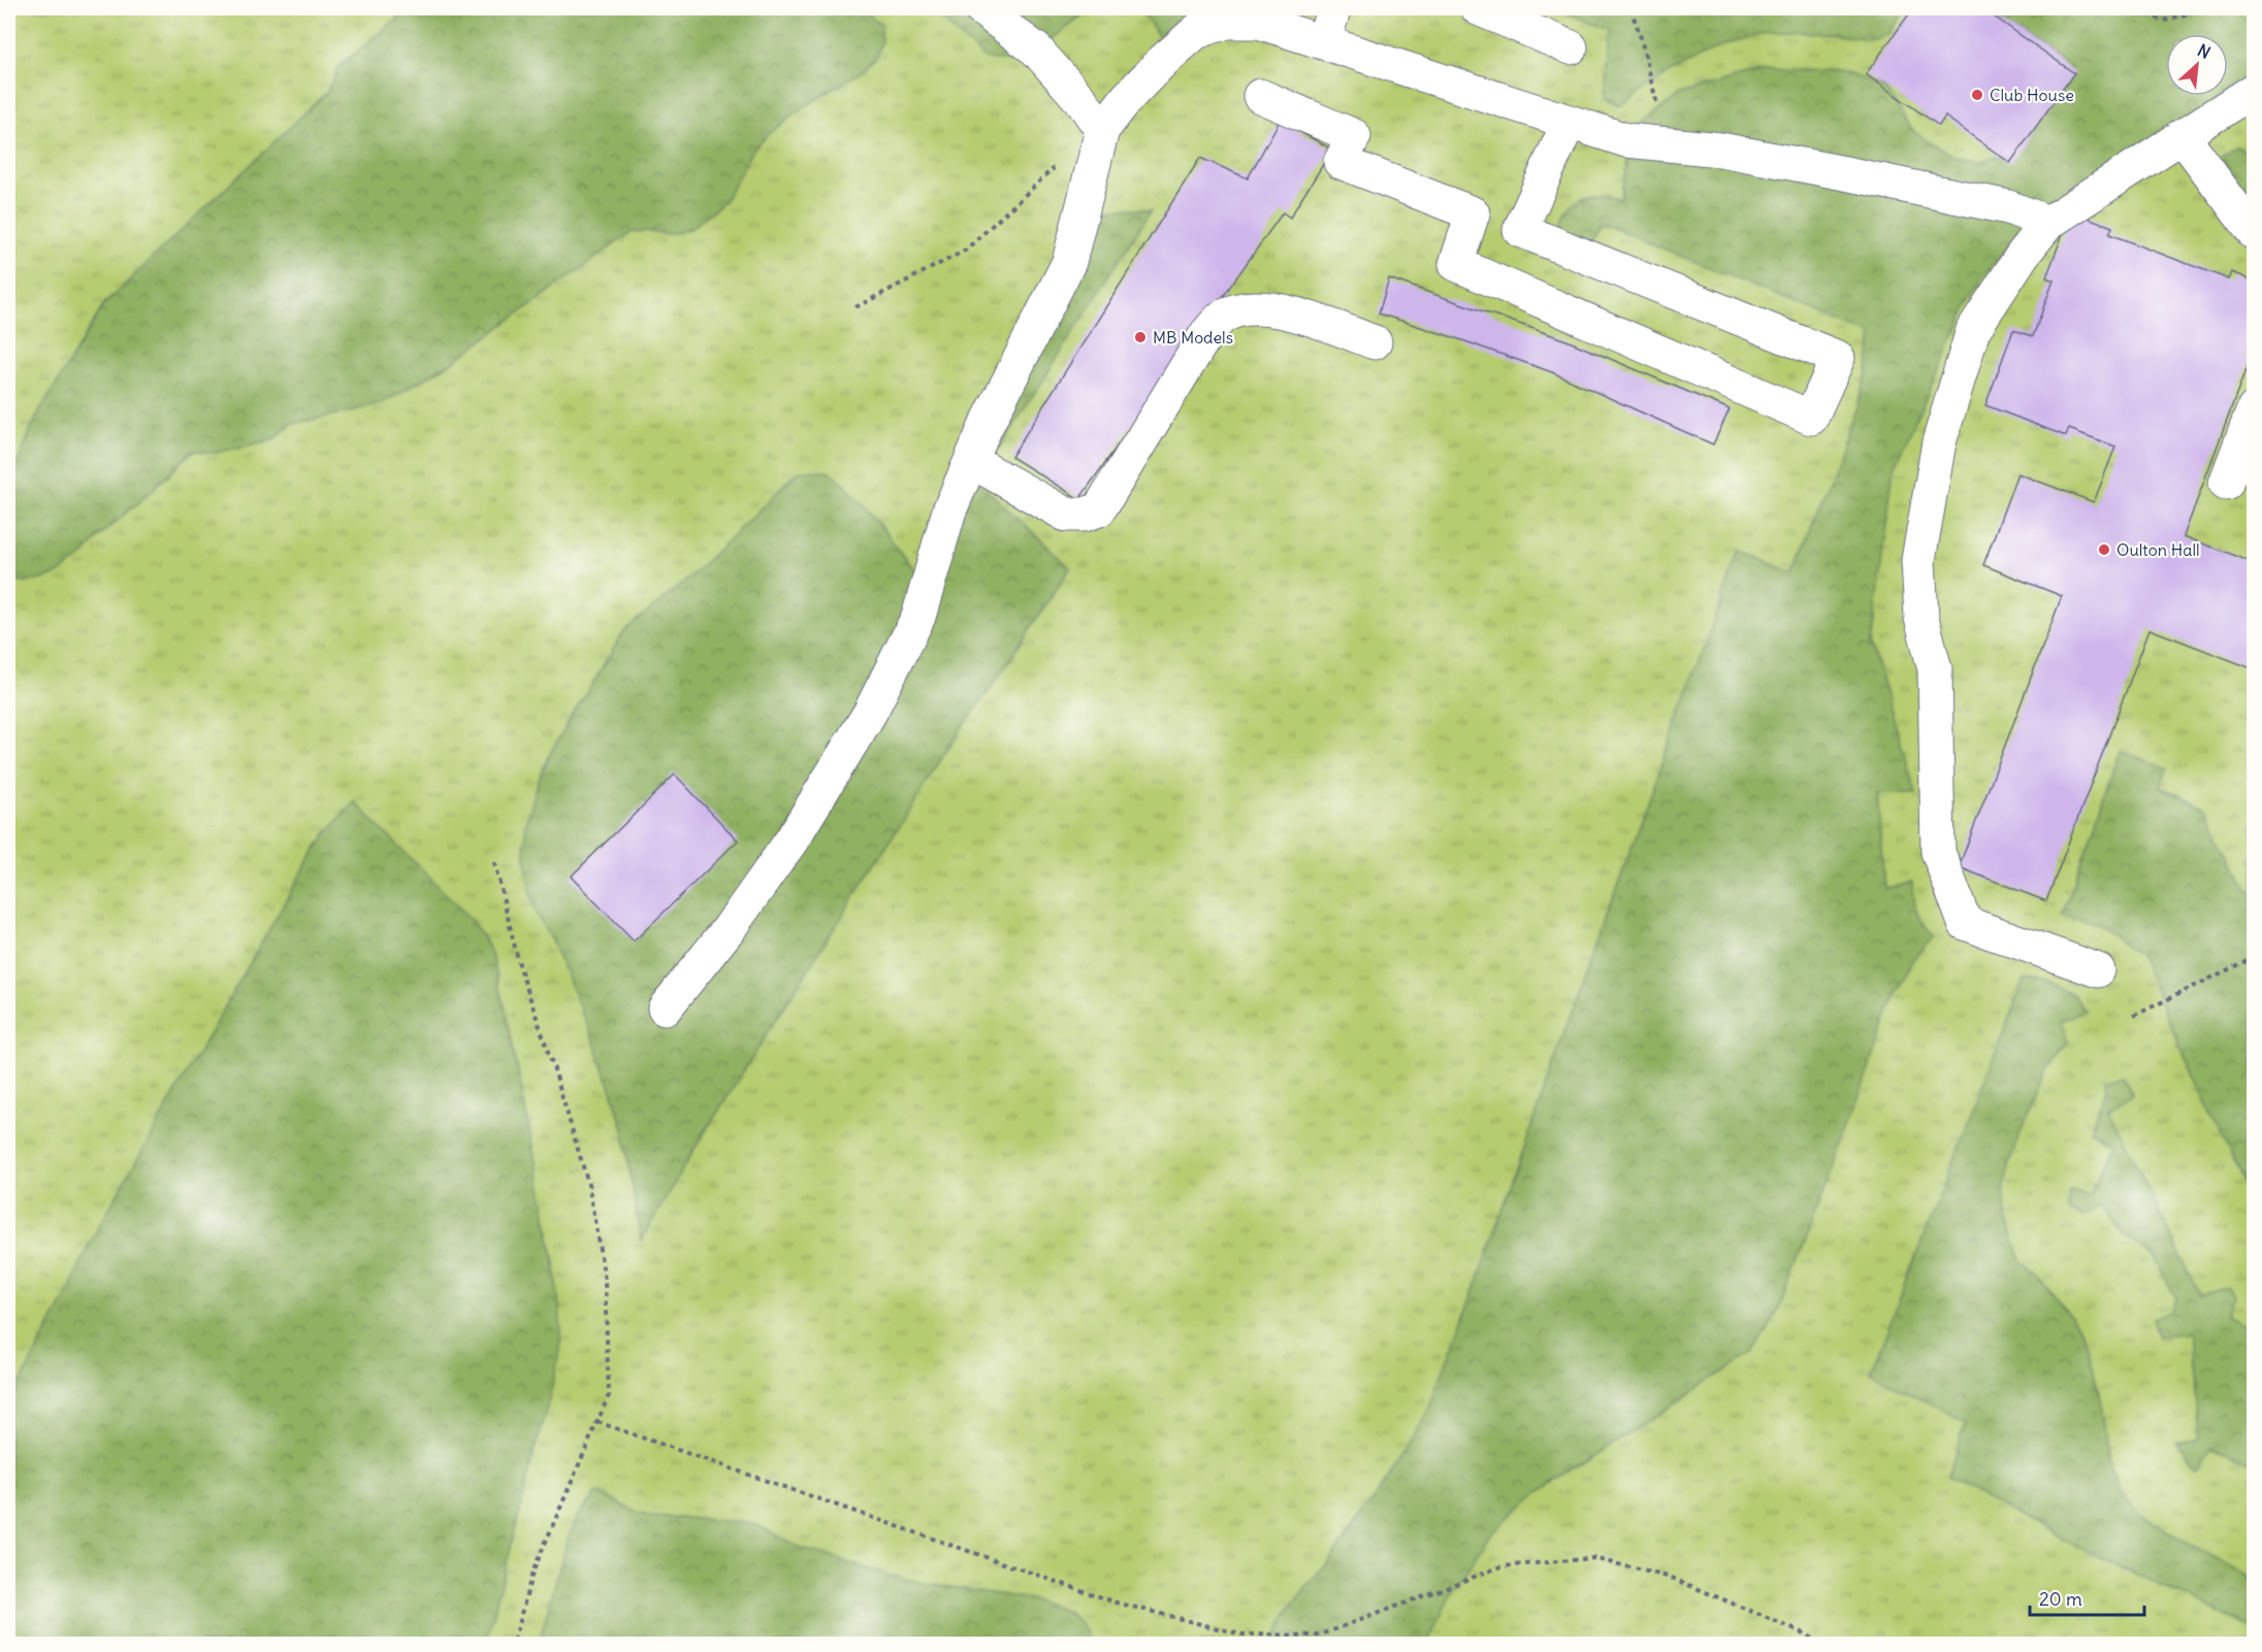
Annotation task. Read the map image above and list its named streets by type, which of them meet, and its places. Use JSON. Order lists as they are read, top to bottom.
{
  "places": ["Club House", "MB Models", "Oulton Hall"],
  "scale_bar": "20 m",
  "north": "top right"
}
